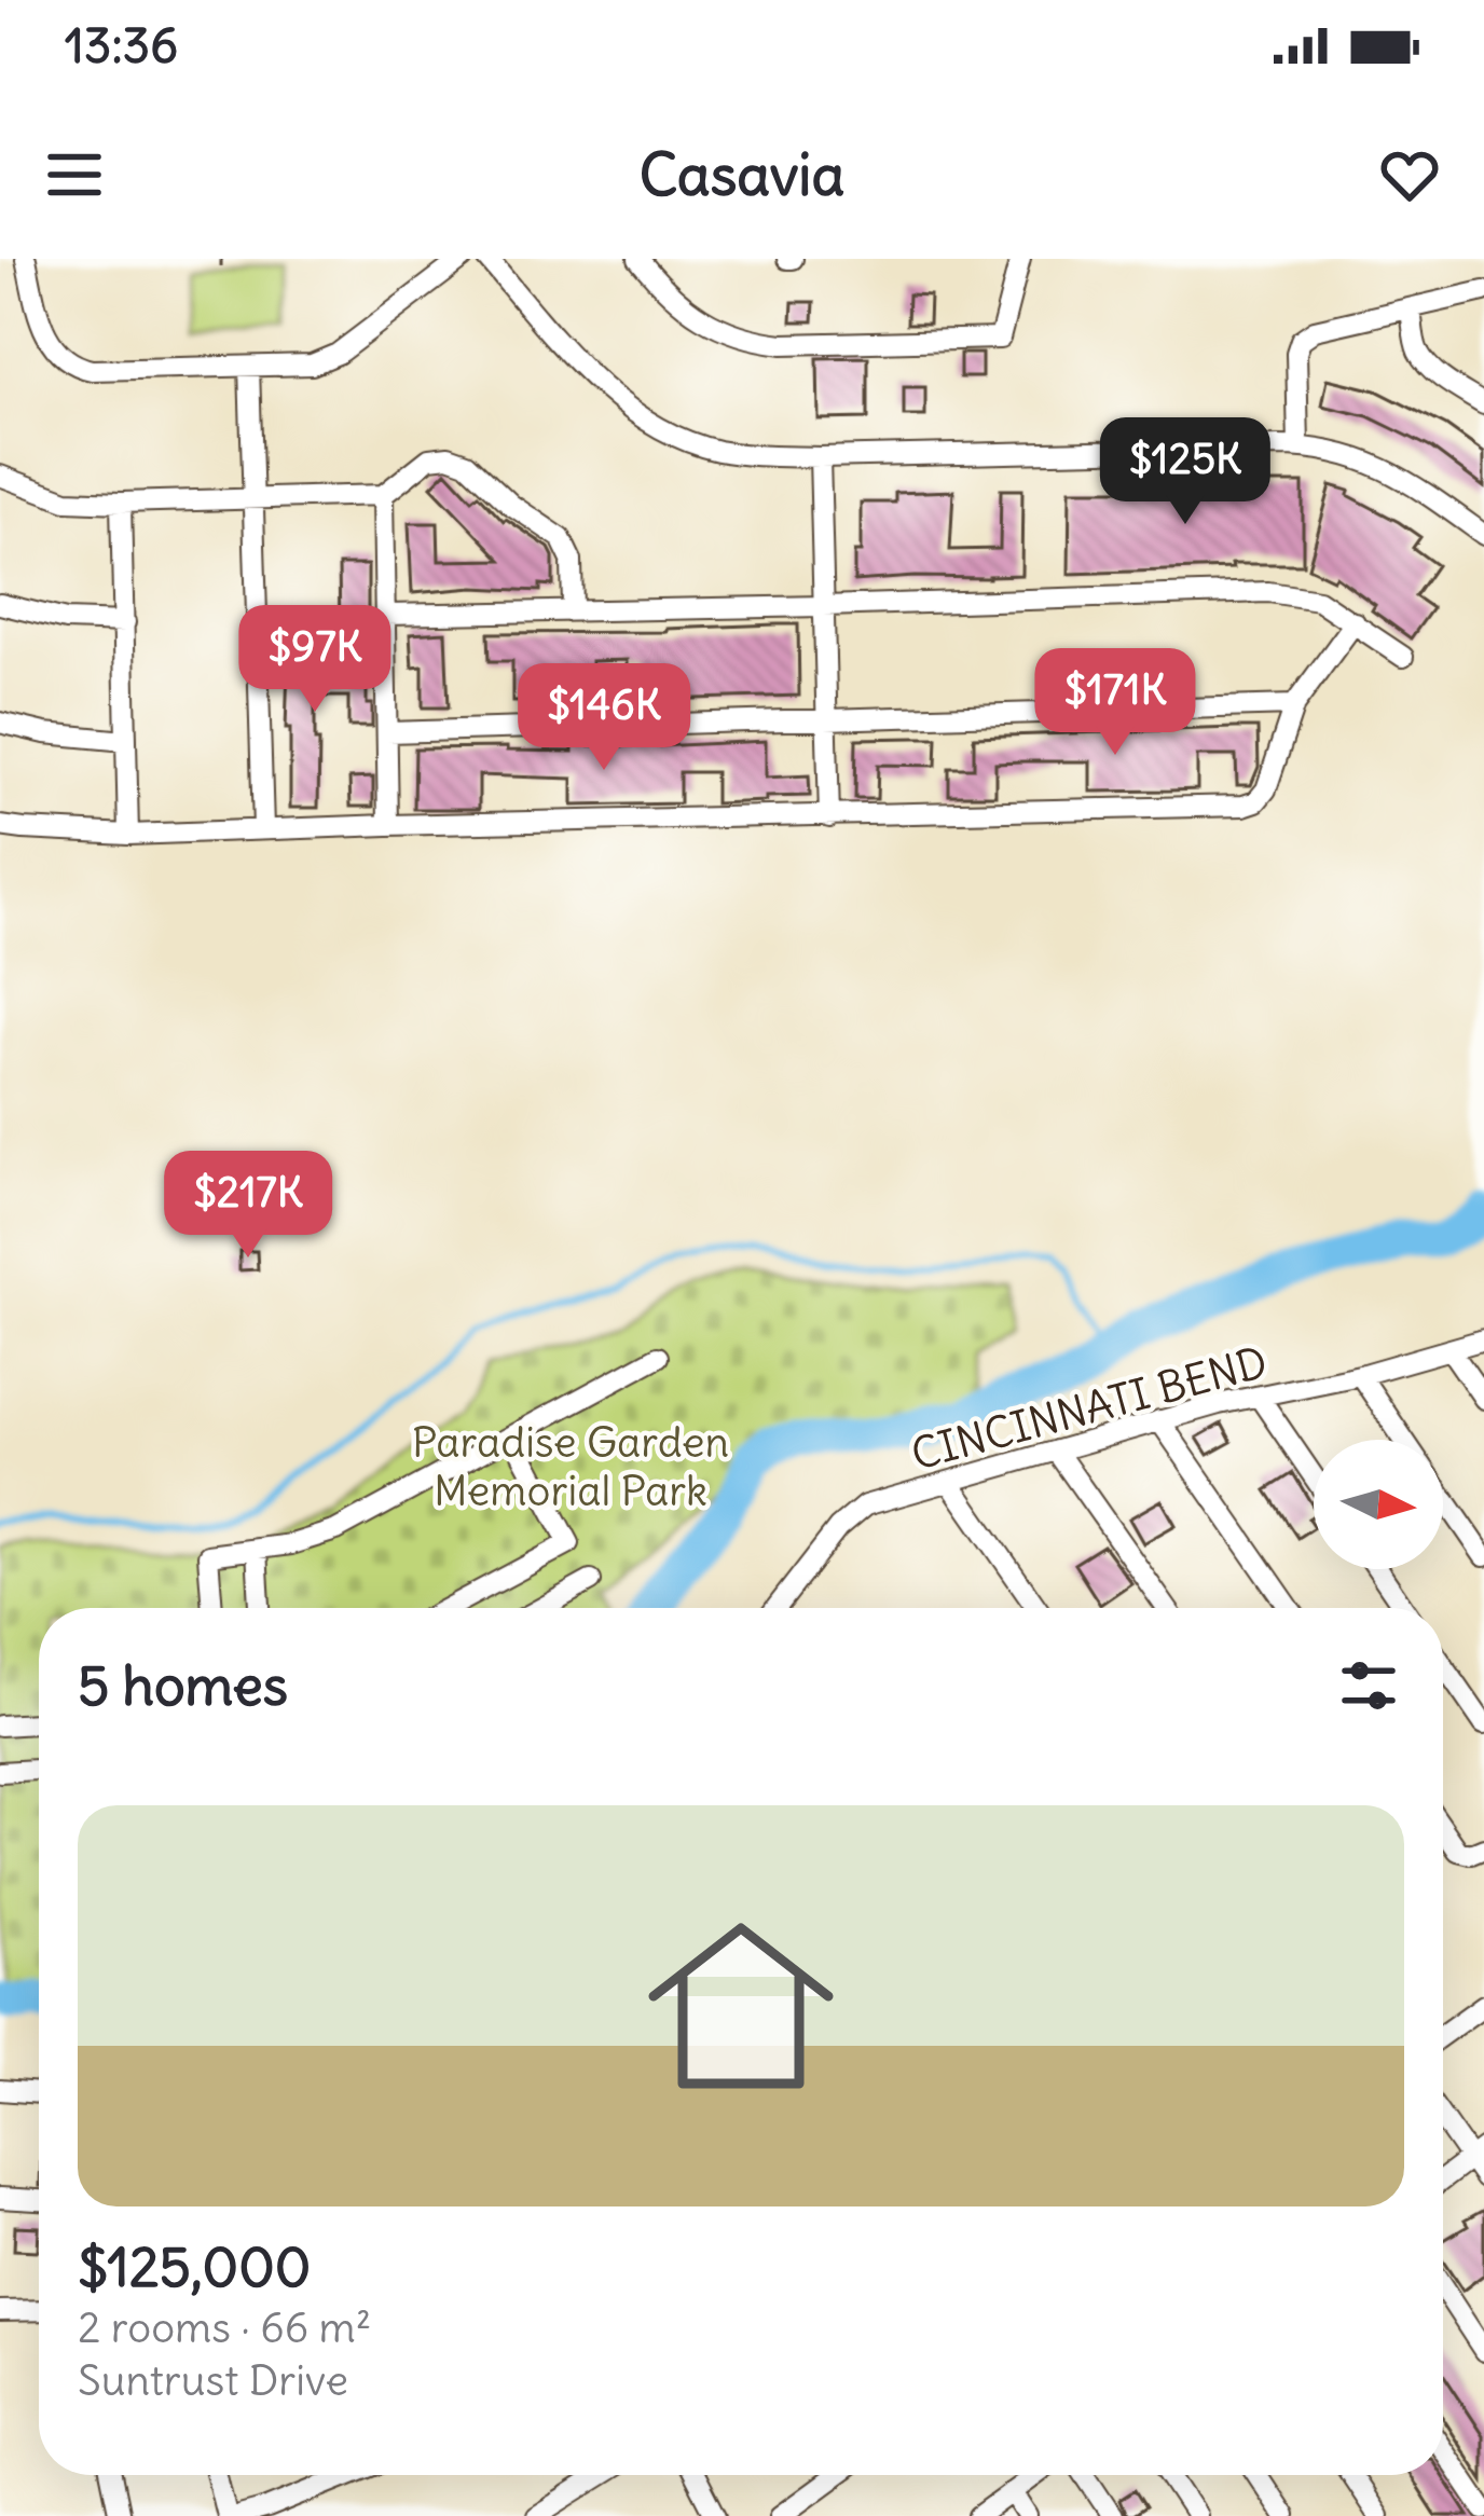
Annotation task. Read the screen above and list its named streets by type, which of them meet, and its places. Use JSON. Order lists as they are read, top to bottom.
{
  "streets": {
    "street": ["CINCINNATI BEND"]
  },
  "parks": ["Paradise Garden Memorial Park"],
  "north": "right",
  "page": {
    "status": "13:36",
    "header": "Casavia",
    "price": [
      "$125K",
      "$97K",
      "$171K",
      "$146K",
      "$217K"
    ],
    "heading": "5 homes",
    "list": [
      {
        "name": "$125,000",
        "note": "2 rooms · 66 m² · Suntrust Drive"
      }
    ]
  }
}
